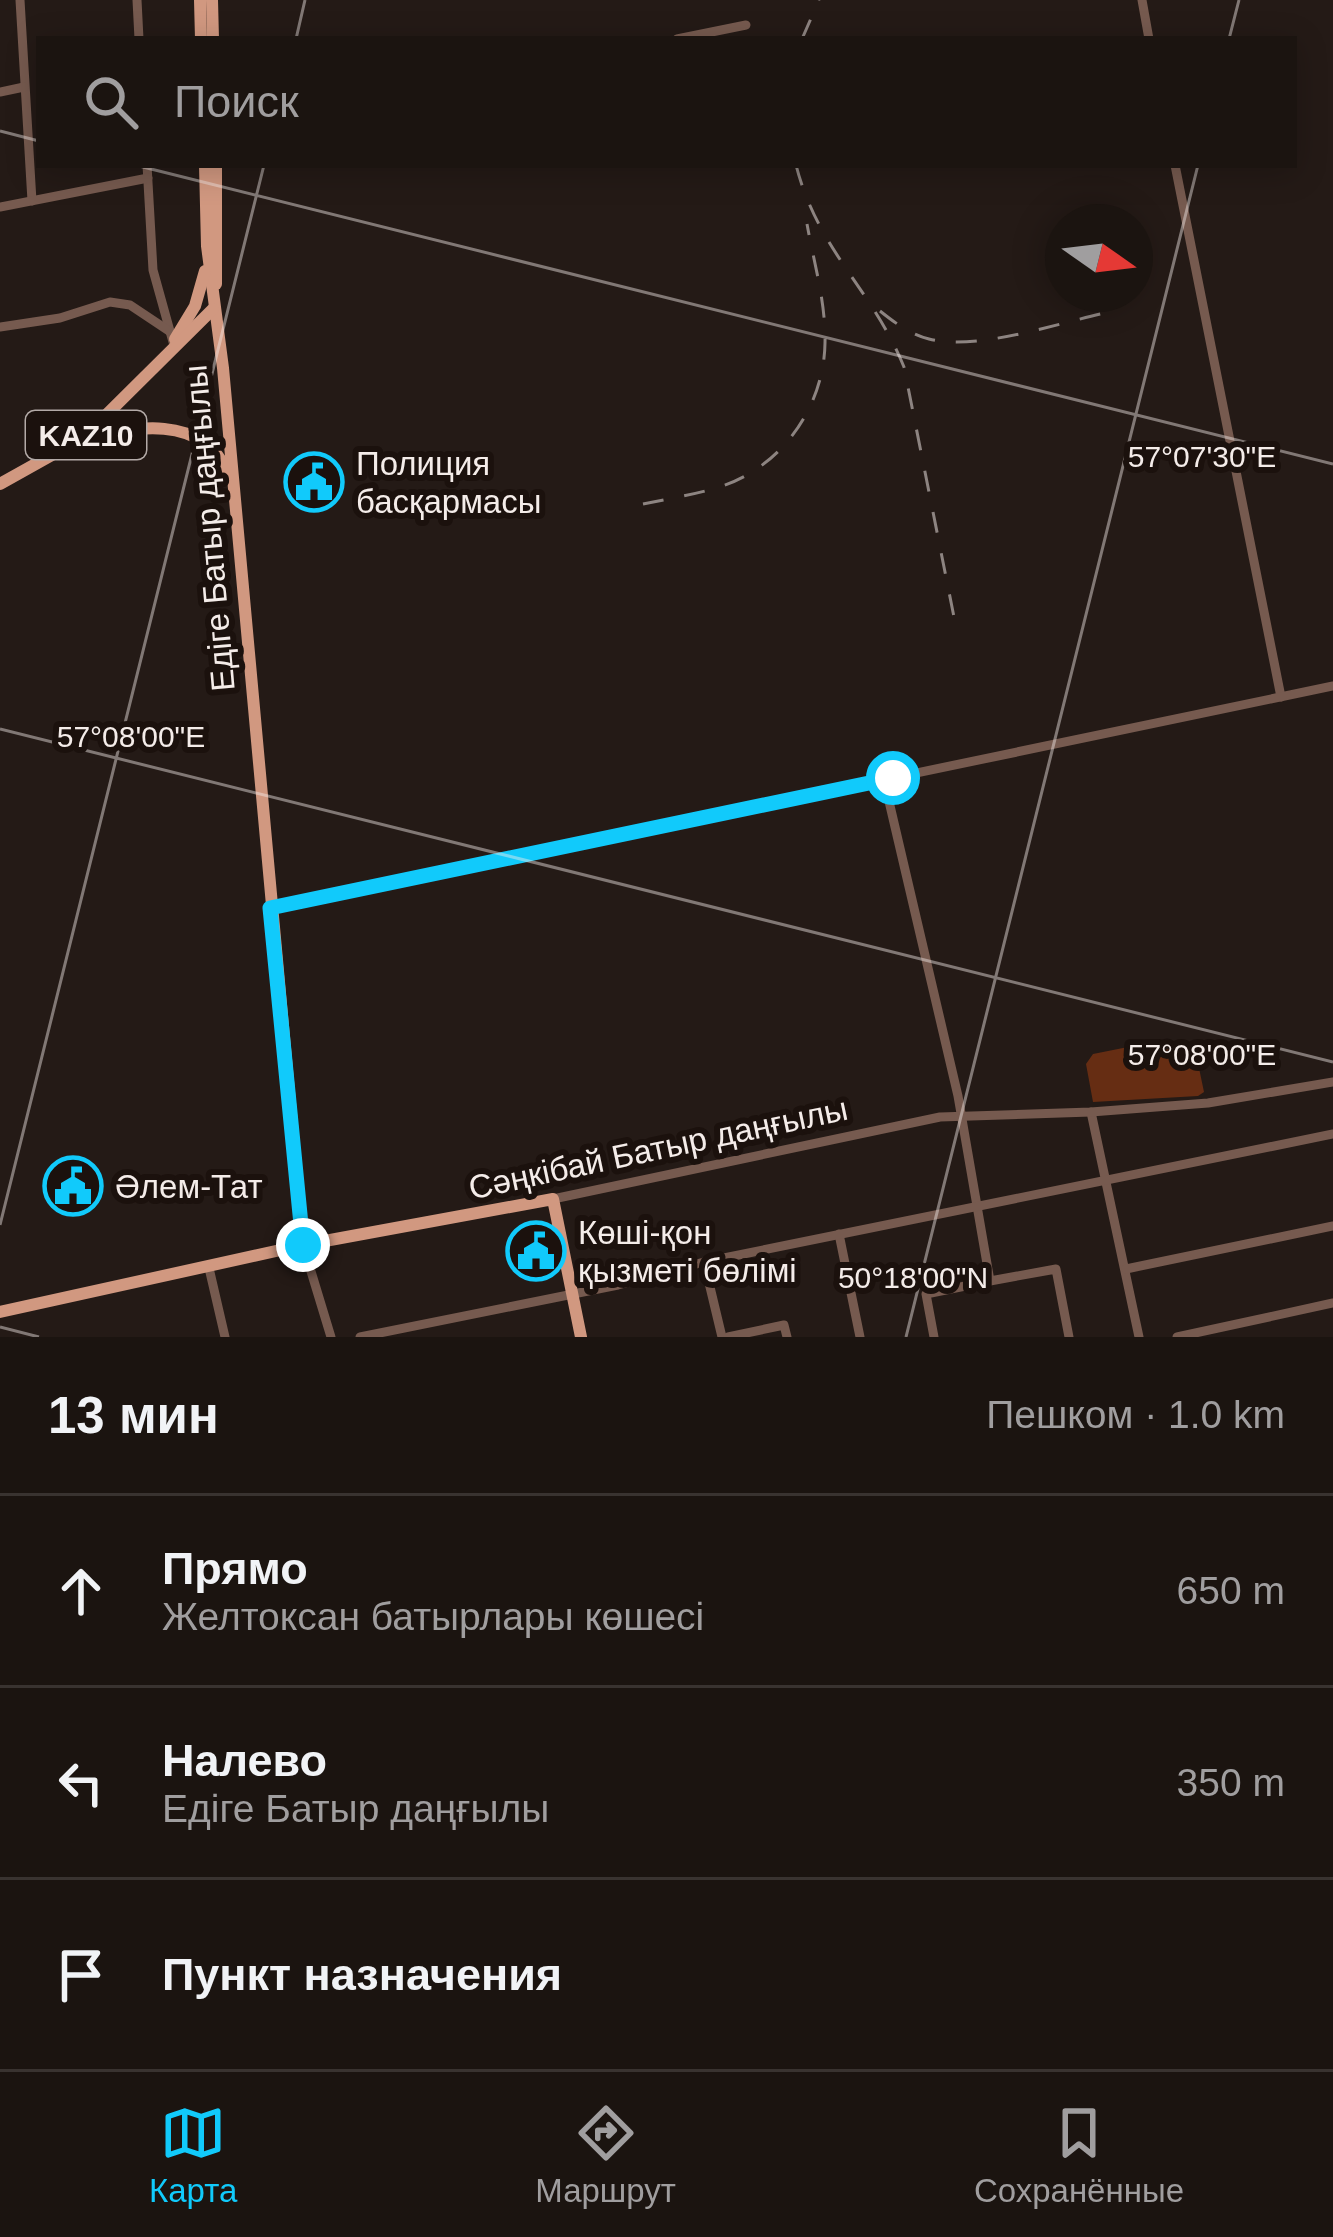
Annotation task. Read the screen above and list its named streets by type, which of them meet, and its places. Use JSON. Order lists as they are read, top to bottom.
{
  "streets": {
    "main road": ["KAZ10", "Едіге Батыр даңғылы", "Сәңкібай Батыр даңғылы"]
  },
  "crossings": [
    ["KAZ10", "Едіге Батыр даңғылы"],
    ["Едіге Батыр даңғылы", "Сәңкібай Батыр даңғылы"]
  ],
  "places": {
    "public building": ["Полиция басқармасы", "Әлем-Тат", "Көші-қон қызметі бөлімі"]
  },
  "north": "right",
  "page": {
    "search": "Поиск",
    "heading": ["13 мин", "Пешком · 1.0 km"],
    "list": [
      ["Прямо", "Желтоксан батырлары көшесі", "650 m"],
      ["Налево", "Едіге Батыр даңғылы", "350 m"],
      "Пункт назначения"
    ],
    "nav": ["Карта", "Маршрут", "Сохранённые"]
  },
  "coordinates": ["57°07'30\"E", "57°08'00\"E", "50°18'00\"N"]
}
